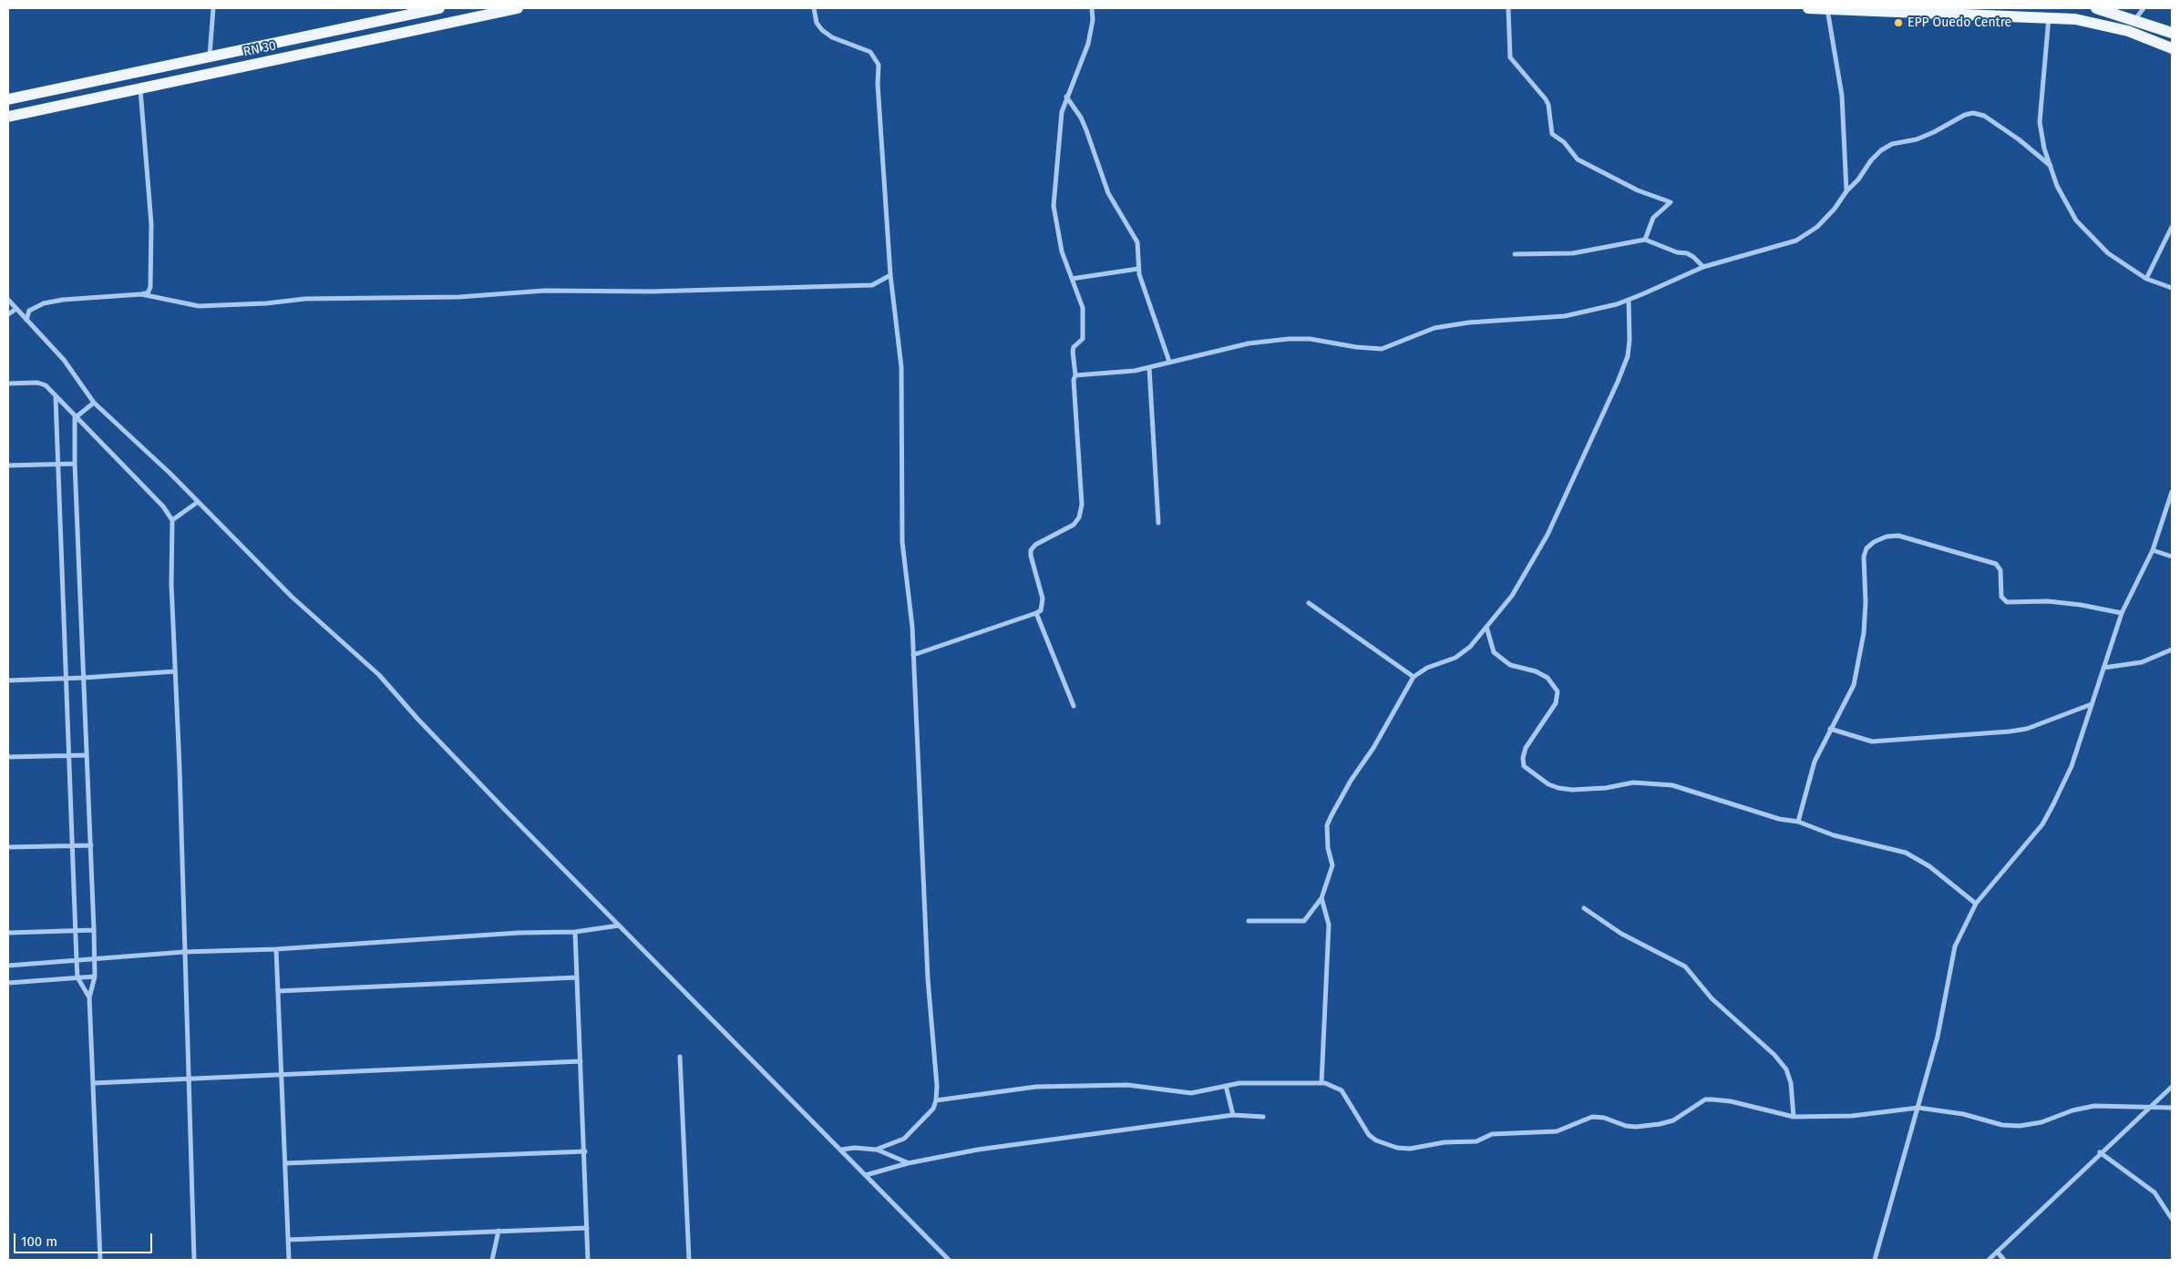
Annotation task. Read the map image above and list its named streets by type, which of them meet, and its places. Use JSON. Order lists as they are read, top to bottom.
{
  "streets": {
    "main road": ["RN 30"]
  },
  "places": ["EPP Ouedo Centre"],
  "scale_bar": "100 m"
}
